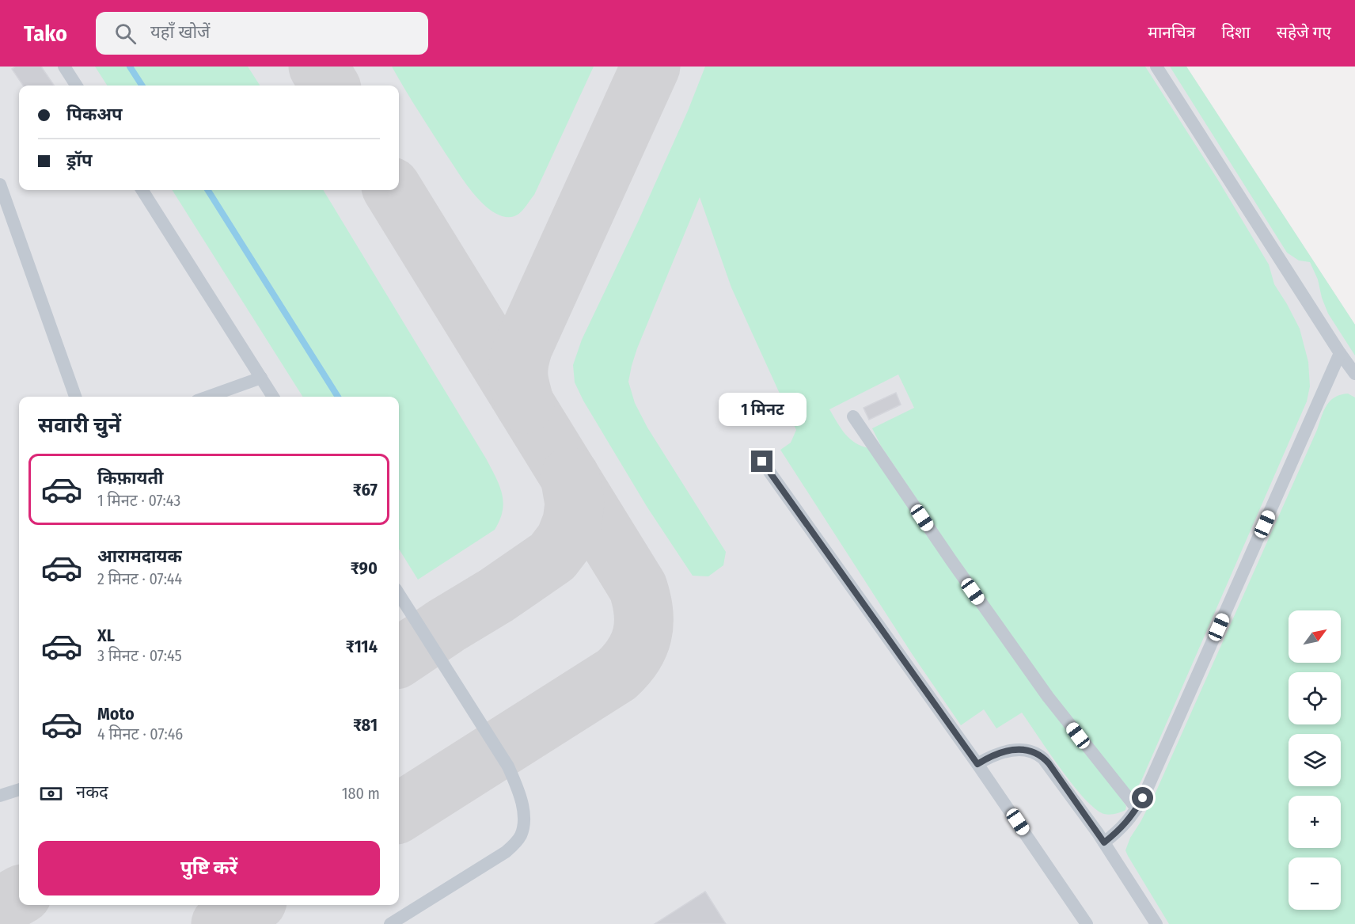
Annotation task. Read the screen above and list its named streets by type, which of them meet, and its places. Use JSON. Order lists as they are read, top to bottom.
{
  "north": "top right",
  "page": {
    "header": "Tako",
    "search": "यहाँ खोजें",
    "nav": ["मानचित्र", "दिशा", "सहेजे गए"],
    "banner": ["पिकअप", "ड्रॉप"],
    "bubble": "1 मिनट",
    "heading": "सवारी चुनें",
    "list": [
      {
        "name": "किफ़ायती",
        "note": "1 मिनट · 07:43",
        "value": "₹67"
      },
      {
        "name": "आरामदायक",
        "note": "2 मिनट · 07:44",
        "value": "₹90"
      },
      {
        "name": "XL",
        "note": "3 मिनट · 07:45",
        "value": "₹114"
      },
      {
        "name": "Moto",
        "note": "4 मिनट · 07:46",
        "value": "₹81"
      }
    ],
    "map_buttons": ["+", "−"],
    "pay": ["नकद", "180 m"],
    "buttons": "पुष्टि करें"
  }
}
